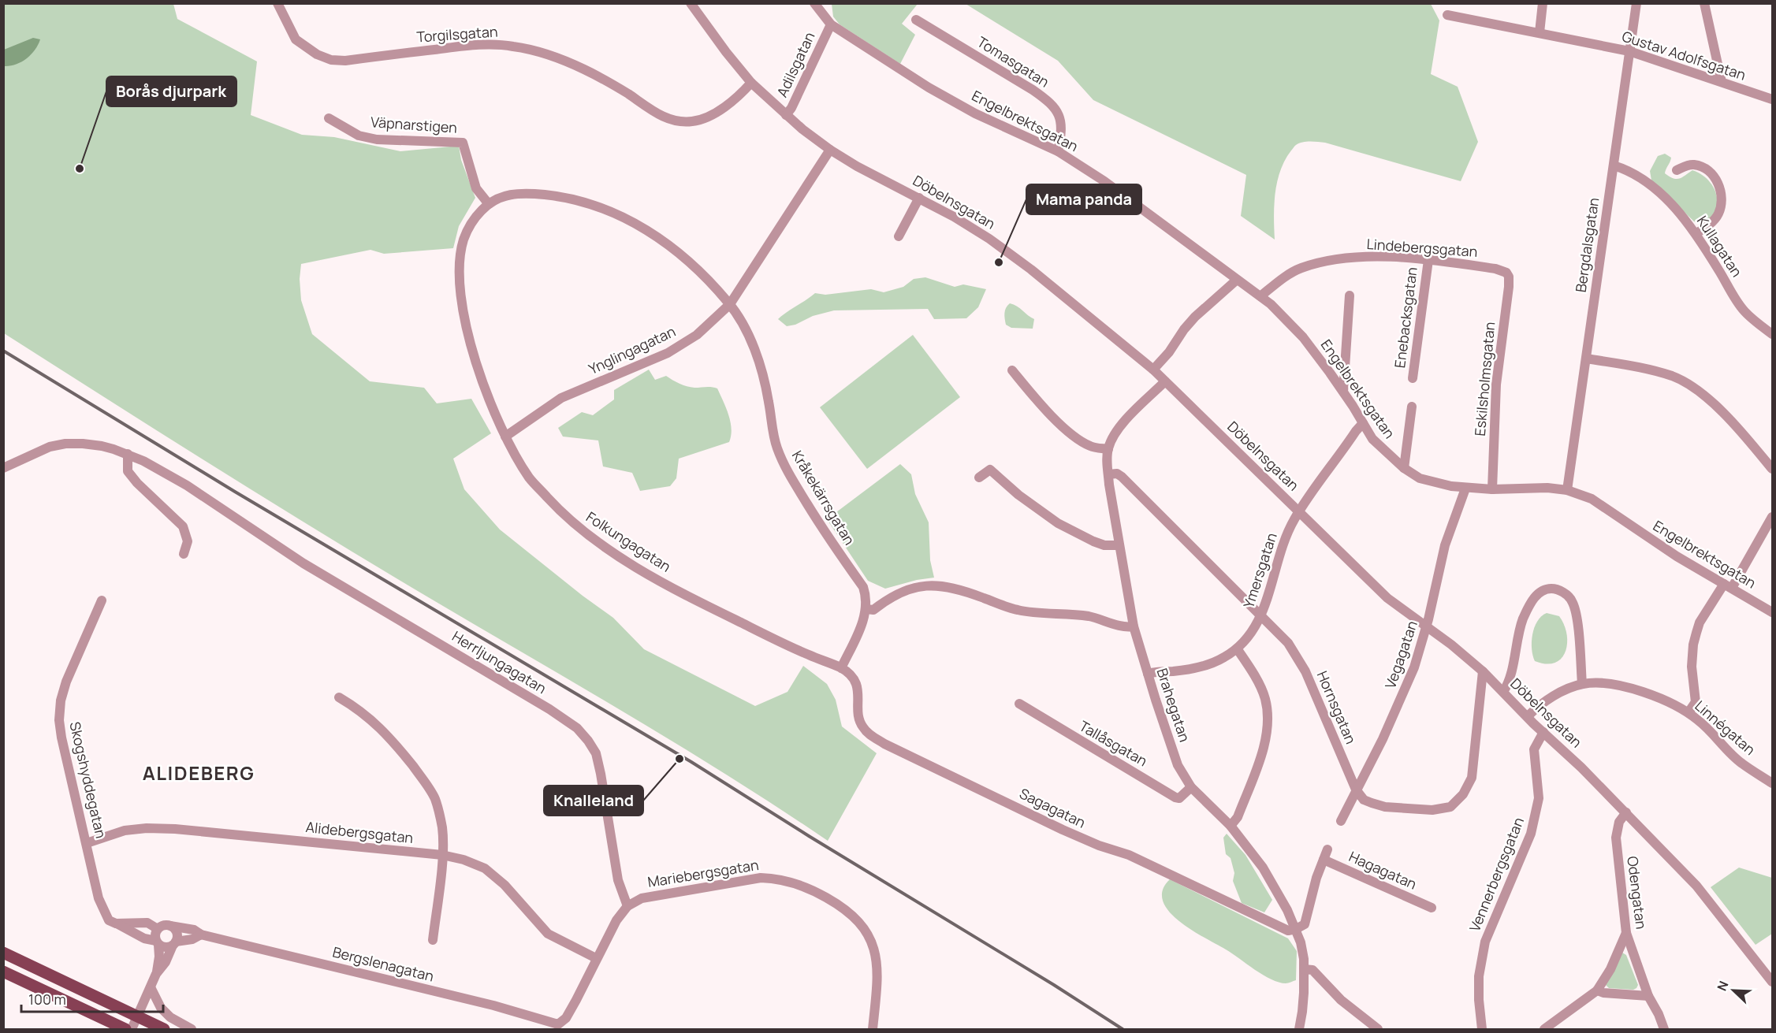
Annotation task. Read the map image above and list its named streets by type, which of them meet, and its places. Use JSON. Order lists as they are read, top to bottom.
{
  "streets": {
    "street": [
      "Torgilsgatan",
      "Gustav Adolfsgatan",
      "Tomasgatan",
      "Adilsgatan",
      "Engelbrektsgatan",
      "Väpnarstigen",
      "Döbelnsgatan",
      "Bergdalsgatan",
      "Kullagatan",
      "Lindebergsgatan",
      "Enebacksgatan",
      "Ynglingagatan",
      "Eskilsholmsgatan",
      "Kråkekärrsgatan",
      "Folkungagatan",
      "Ymersgatan",
      "Vegagatan",
      "Herrljungagatan",
      "Brahegatan",
      "Hornsgatan",
      "Linnégatan",
      "Tallåsgatan",
      "Skogshyddegatan",
      "Sagagatan",
      "Alidebergsgatan",
      "Hagagatan",
      "Mariebergsgatan",
      "Vennerbergsgatan",
      "Odengatan",
      "Bergslenagatan"
    ]
  },
  "crossings": [
    ["Torgilsgatan", "Döbelnsgatan"],
    ["Gustav Adolfsgatan", "Bergdalsgatan"],
    ["Tomasgatan", "Engelbrektsgatan"],
    ["Adilsgatan", "Engelbrektsgatan"],
    ["Adilsgatan", "Döbelnsgatan"],
    ["Engelbrektsgatan", "Bergdalsgatan"],
    ["Engelbrektsgatan", "Lindebergsgatan"],
    ["Engelbrektsgatan", "Eskilsholmsgatan"],
    ["Engelbrektsgatan", "Ymersgatan"],
    ["Engelbrektsgatan", "Vegagatan"],
    ["Väpnarstigen", "Kråkekärrsgatan"],
    ["Döbelnsgatan", "Ynglingagatan"],
    ["Döbelnsgatan", "Ymersgatan"],
    ["Döbelnsgatan", "Vegagatan"],
    ["Döbelnsgatan", "Brahegatan"],
    ["Döbelnsgatan", "Hornsgatan"],
    ["Döbelnsgatan", "Linnégatan"],
    ["Döbelnsgatan", "Vennerbergsgatan"],
    ["Döbelnsgatan", "Odengatan"],
    ["Bergdalsgatan", "Kullagatan"],
    ["Lindebergsgatan", "Enebacksgatan"],
    ["Lindebergsgatan", "Eskilsholmsgatan"],
    ["Ynglingagatan", "Kråkekärrsgatan"],
    ["Ynglingagatan", "Folkungagatan"],
    ["Kråkekärrsgatan", "Folkungagatan"],
    ["Kråkekärrsgatan", "Sagagatan"],
    ["Folkungagatan", "Sagagatan"],
    ["Ymersgatan", "Brahegatan"],
    ["Ymersgatan", "Hornsgatan"],
    ["Vegagatan", "Hornsgatan"],
    ["Herrljungagatan", "Mariebergsgatan"],
    ["Brahegatan", "Hornsgatan"],
    ["Brahegatan", "Tallåsgatan"],
    ["Brahegatan", "Sagagatan"],
    ["Skogshyddegatan", "Alidebergsgatan"],
    ["Alidebergsgatan", "Bergslenagatan"]
  ],
  "districts": ["ALIDEBERG"],
  "places": ["Borås djurpark", "Mama panda", "Knalleland"],
  "scale_bar": "100 m",
  "north": "top left"
}
